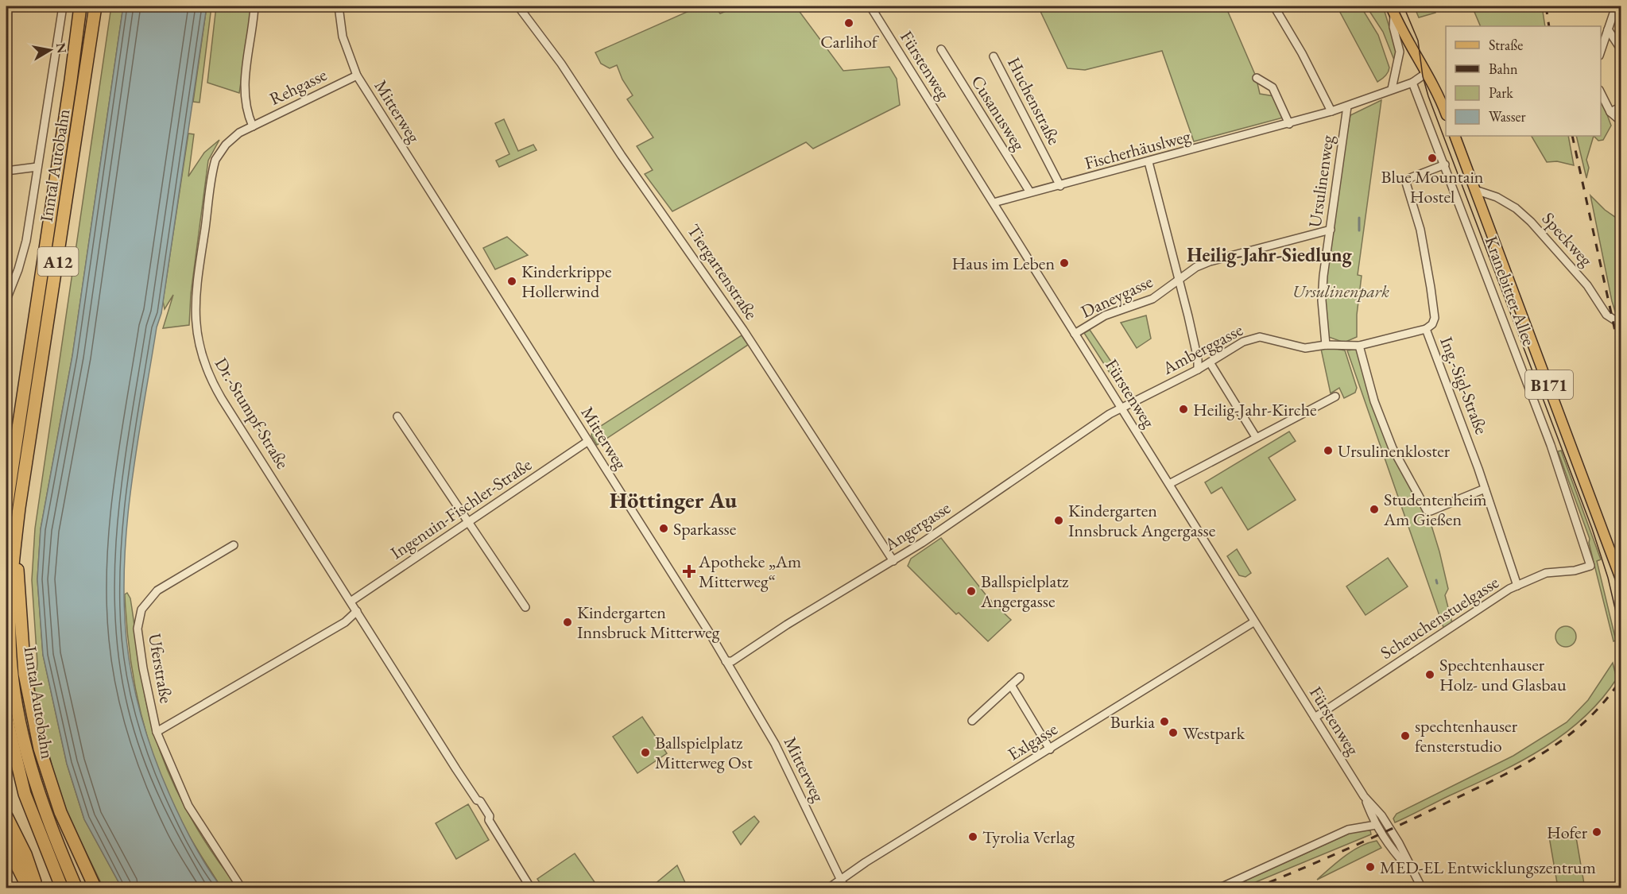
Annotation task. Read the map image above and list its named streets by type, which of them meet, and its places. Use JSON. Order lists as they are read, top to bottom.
{
  "streets": {
    "highway": ["Inntal Autobahn", "A12"],
    "main road": ["Kranebitter Allee", "B171"],
    "street": [
      "Fürstenweg",
      "Rehgasse",
      "Huchenstraße",
      "Mitterweg",
      "Cusanusweg",
      "Fischerhäuslweg",
      "Ursulinenweg",
      "Speckweg",
      "Tiergartenstraße",
      "Daneygasse",
      "Amberggasse",
      "Ing.-Sigl-Straße",
      "Dr.-Stumpf-Straße",
      "Ingenuin-Fischler-Straße",
      "Angergasse",
      "Scheuchenstuelgasse",
      "Uferstraße",
      "Exlgasse"
    ]
  },
  "crossings": [
    ["Fürstenweg", "Fischerhäuslweg"],
    ["Fürstenweg", "Daneygasse"],
    ["Fürstenweg", "Amberggasse"],
    ["Fürstenweg", "Angergasse"],
    ["Fürstenweg", "Scheuchenstuelgasse"],
    ["Fürstenweg", "Exlgasse"],
    ["Rehgasse", "Mitterweg"],
    ["Rehgasse", "Dr.-Stumpf-Straße"],
    ["Huchenstraße", "Fischerhäuslweg"],
    ["Mitterweg", "Ingenuin-Fischler-Straße"],
    ["Mitterweg", "Angergasse"],
    ["Mitterweg", "Exlgasse"],
    ["Cusanusweg", "Fischerhäuslweg"],
    ["Fischerhäuslweg", "Ursulinenweg"],
    ["Fischerhäuslweg", "Kranebitter Allee"],
    ["Ursulinenweg", "Daneygasse"],
    ["Ursulinenweg", "Amberggasse"],
    ["Speckweg", "Kranebitter Allee"],
    ["Tiergartenstraße", "Angergasse"],
    ["Kranebitter Allee", "Ing.-Sigl-Straße"],
    ["Kranebitter Allee", "Scheuchenstuelgasse"],
    ["Amberggasse", "Ing.-Sigl-Straße"],
    ["Amberggasse", "Angergasse"],
    ["Ing.-Sigl-Straße", "Scheuchenstuelgasse"],
    ["Dr.-Stumpf-Straße", "Ingenuin-Fischler-Straße"],
    ["Dr.-Stumpf-Straße", "Uferstraße"]
  ],
  "districts": ["Heilig-Jahr-Siedlung", "Höttinger Au"],
  "parks": ["Ursulinenpark"],
  "places": {
    "other": [
      "Carlihof",
      "Blue Mountain Hostel",
      "Haus im Leben",
      "Kinderkrippe Hollerwind",
      "Heilig-Jahr-Kirche",
      "Ursulinenkloster",
      "Studentenheim Am Gießen",
      "Kindergarten Innsbruck Angergasse",
      "Sparkasse",
      "Ballspielplatz Angergasse",
      "Kindergarten Innsbruck Mitterweg",
      "Spechtenhauser Holz- und Glasbau",
      "Burkia",
      "Westpark",
      "spechtenhauser fensterstudio",
      "Ballspielplatz Mitterweg Ost",
      "Hofer",
      "Tyrolia Verlag",
      "MED-EL Entwicklungszentrum"
    ],
    "health": ["Apotheke „Am Mitterweg“"]
  },
  "legend": [
    "Straße",
    "Bahn",
    "Park",
    "Wasser"
  ],
  "north": "right"
}
